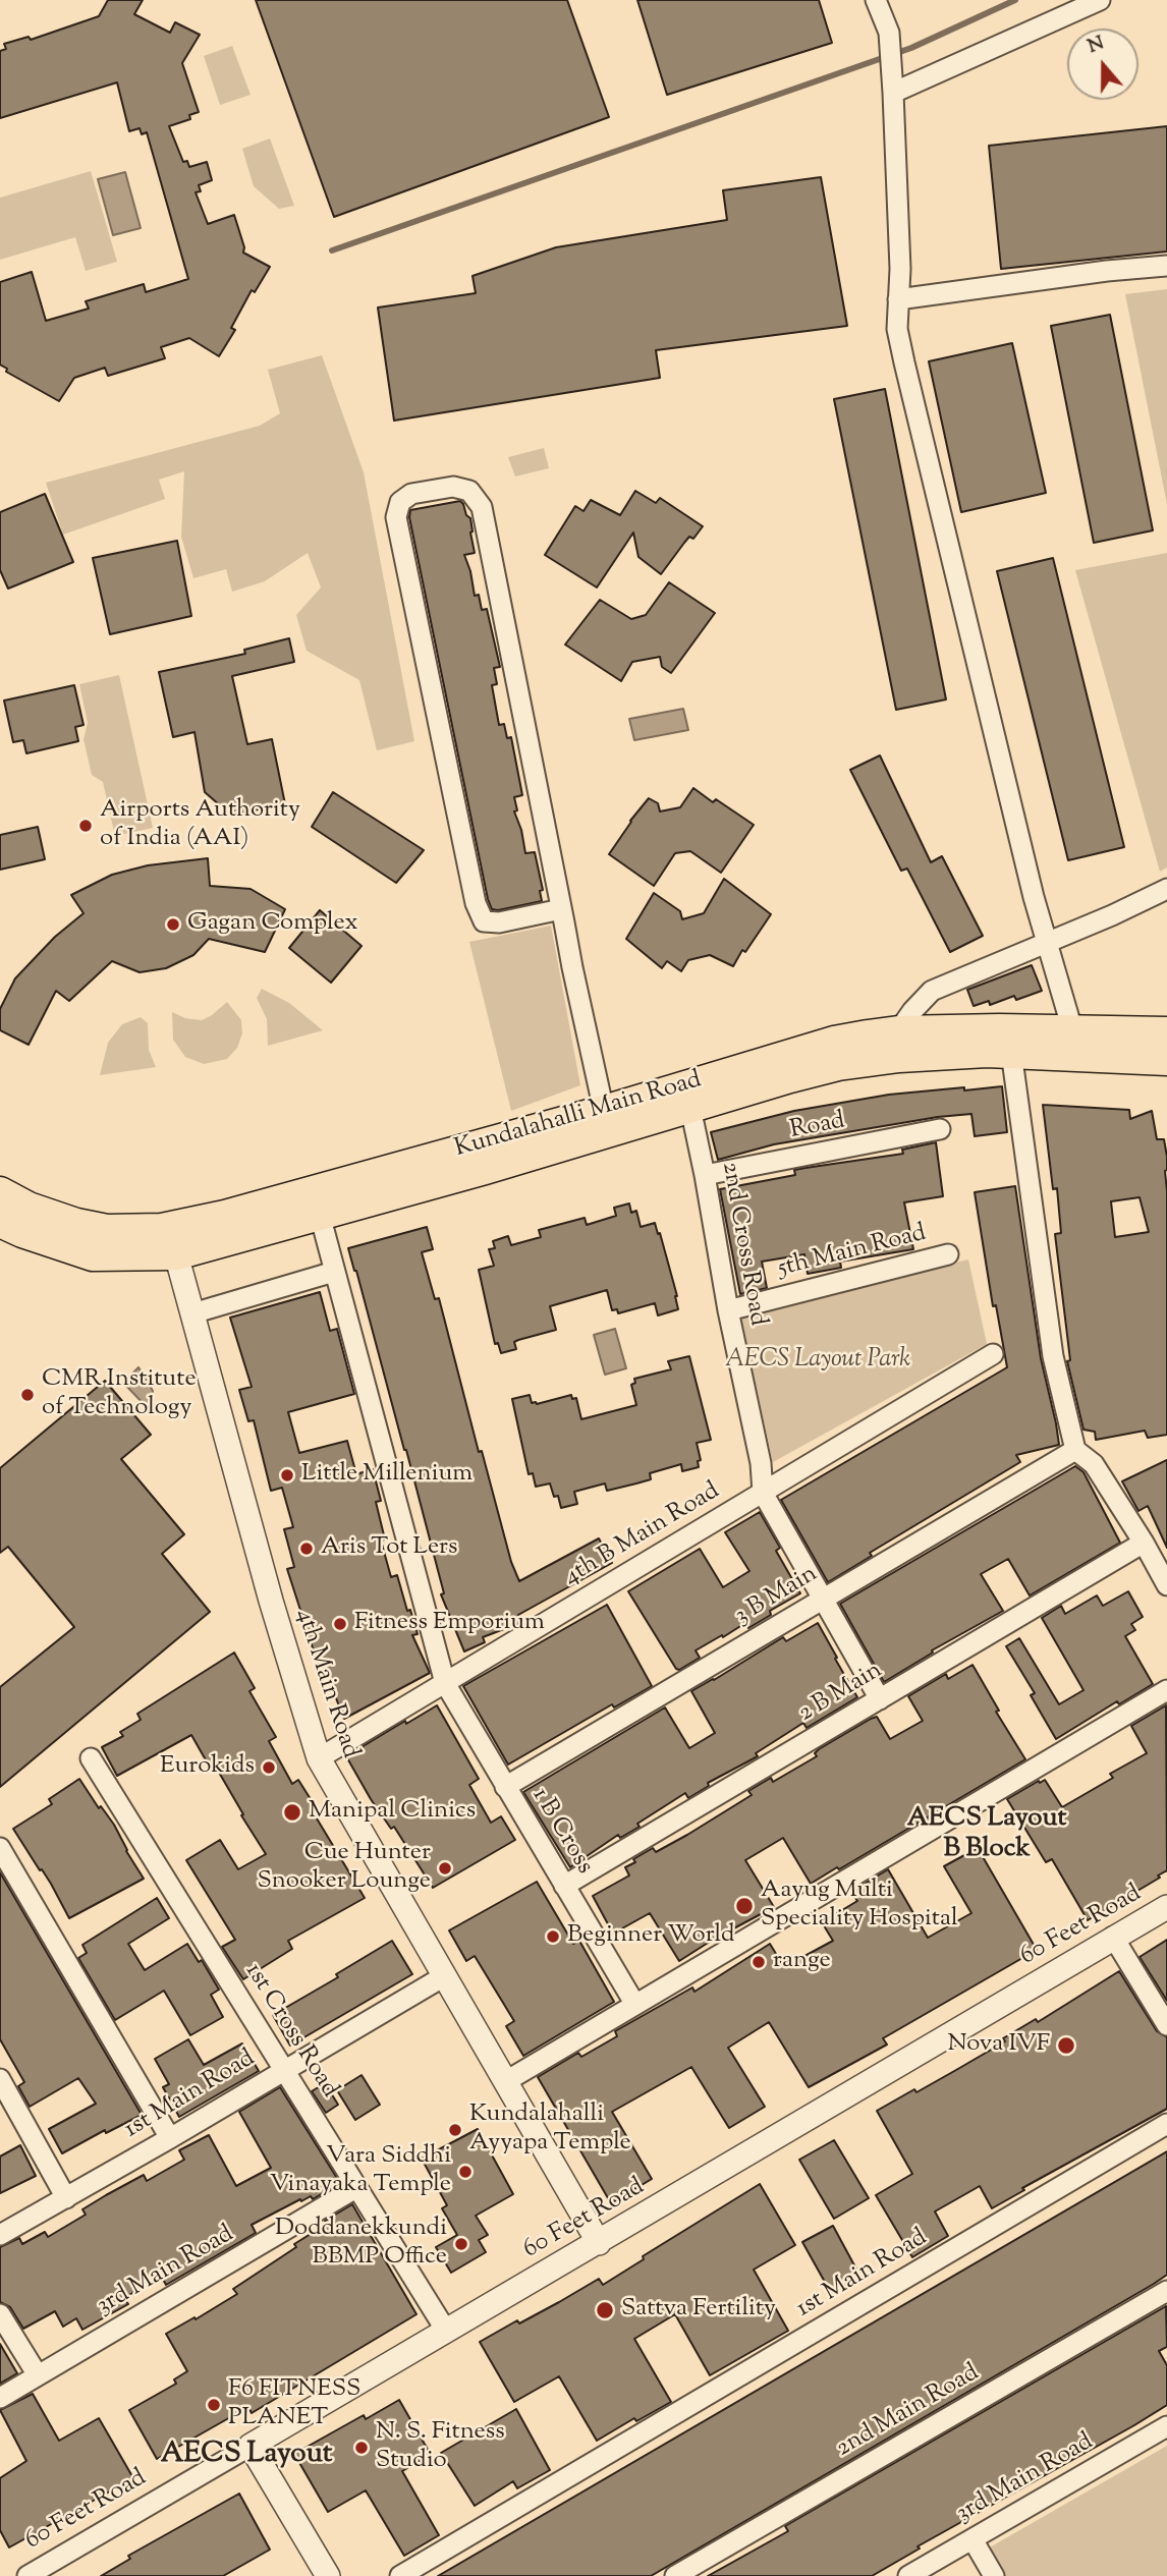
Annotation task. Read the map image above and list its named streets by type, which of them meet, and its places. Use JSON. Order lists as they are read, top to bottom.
{
  "streets": {
    "main road": ["Kundalahalli Main Road"],
    "street": [
      "Road",
      "2nd Cross Road",
      "5th Main Road",
      "4th B Main Road",
      "3 B Main",
      "4th Main Road",
      "2 B Main",
      "1 B Cross",
      "60 Feet Road",
      "1st Cross Road",
      "1st Main Road",
      "3rd Main Road",
      "2nd Main Road"
    ]
  },
  "crossings": [
    ["Kundalahalli Main Road", "2nd Cross Road"],
    ["Kundalahalli Main Road", "4th Main Road"],
    ["Road", "2nd Cross Road"],
    ["2nd Cross Road", "5th Main Road"],
    ["2nd Cross Road", "4th B Main Road"],
    ["2nd Cross Road", "3 B Main"],
    ["2nd Cross Road", "2 B Main"],
    ["4th B Main Road", "4th Main Road"],
    ["4th B Main Road", "1 B Cross"],
    ["3 B Main", "1 B Cross"],
    ["4th Main Road", "60 Feet Road"],
    ["4th Main Road", "1st Main Road"],
    ["2 B Main", "1 B Cross"],
    ["60 Feet Road", "1st Cross Road"],
    ["1st Cross Road", "1st Main Road"],
    ["1st Cross Road", "3rd Main Road"]
  ],
  "districts": ["AECS Layout B Block", "AECS Layout"],
  "parks": ["AECS Layout Park"],
  "places": [
    "Airports Authority of India (AAI)",
    "Gagan Complex",
    "CMR Institute of Technology",
    "Little Millenium",
    "Aris Tot Lers",
    "Fitness Emporium",
    "Eurokids",
    "Manipal Clinics",
    "Cue Hunter Snooker Lounge",
    "Aayug Multi Speciality Hospital",
    "Beginner World",
    "range",
    "Nova IVF",
    "Kundalahalli Ayyapa Temple",
    "Vara Siddhi Vinayaka Temple",
    "Doddanekkundi BBMP Office",
    "Sattva Fertility",
    "F6 FITNESS PLANET",
    "N. S. Fitness Studio"
  ],
  "north": "top"
}
